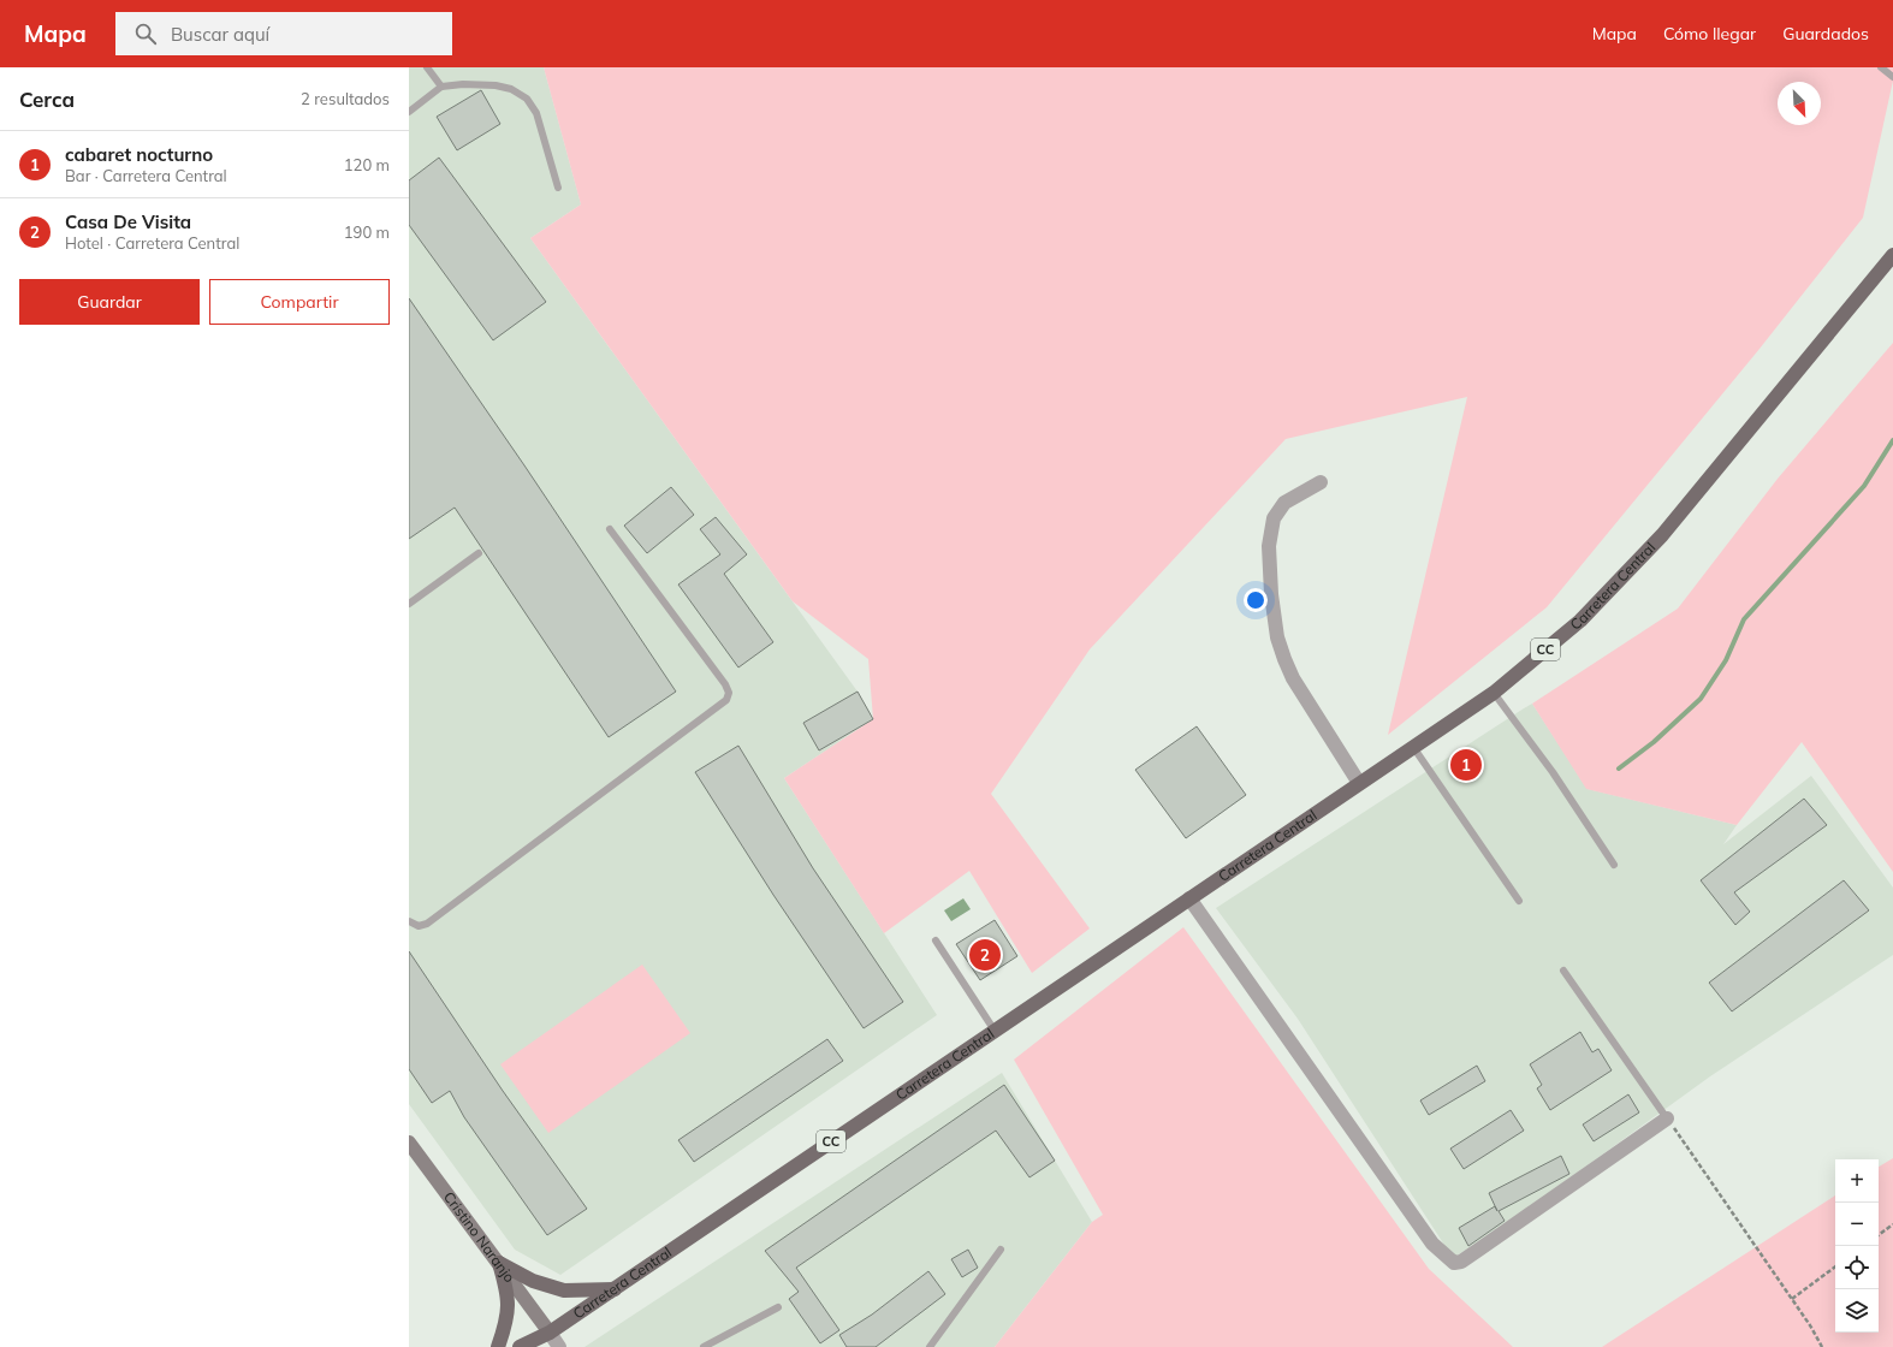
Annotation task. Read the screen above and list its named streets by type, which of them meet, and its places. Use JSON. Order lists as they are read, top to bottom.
{
  "streets": {
    "main road": ["Carretera Central", "CC"],
    "street": ["Cristino Naranjo"]
  },
  "crossings": [
    ["Carretera Central", "Cristino Naranjo"]
  ],
  "north": "bottom right",
  "page": {
    "header": "Mapa",
    "search": "Buscar aquí",
    "nav": ["Mapa", "Cómo llegar", "Guardados"],
    "heading": ["Cerca", "2 resultados"],
    "list": [
      {
        "mark": "1",
        "name": "cabaret nocturno",
        "note": "Bar · Carretera Central",
        "value": "120 m"
      },
      {
        "mark": "2",
        "name": "Casa De Visita",
        "note": "Hotel · Carretera Central",
        "value": "190 m"
      }
    ],
    "buttons": ["Guardar", "Compartir"],
    "pins": ["1", "2"],
    "map_buttons": ["+", "−"]
  }
}
